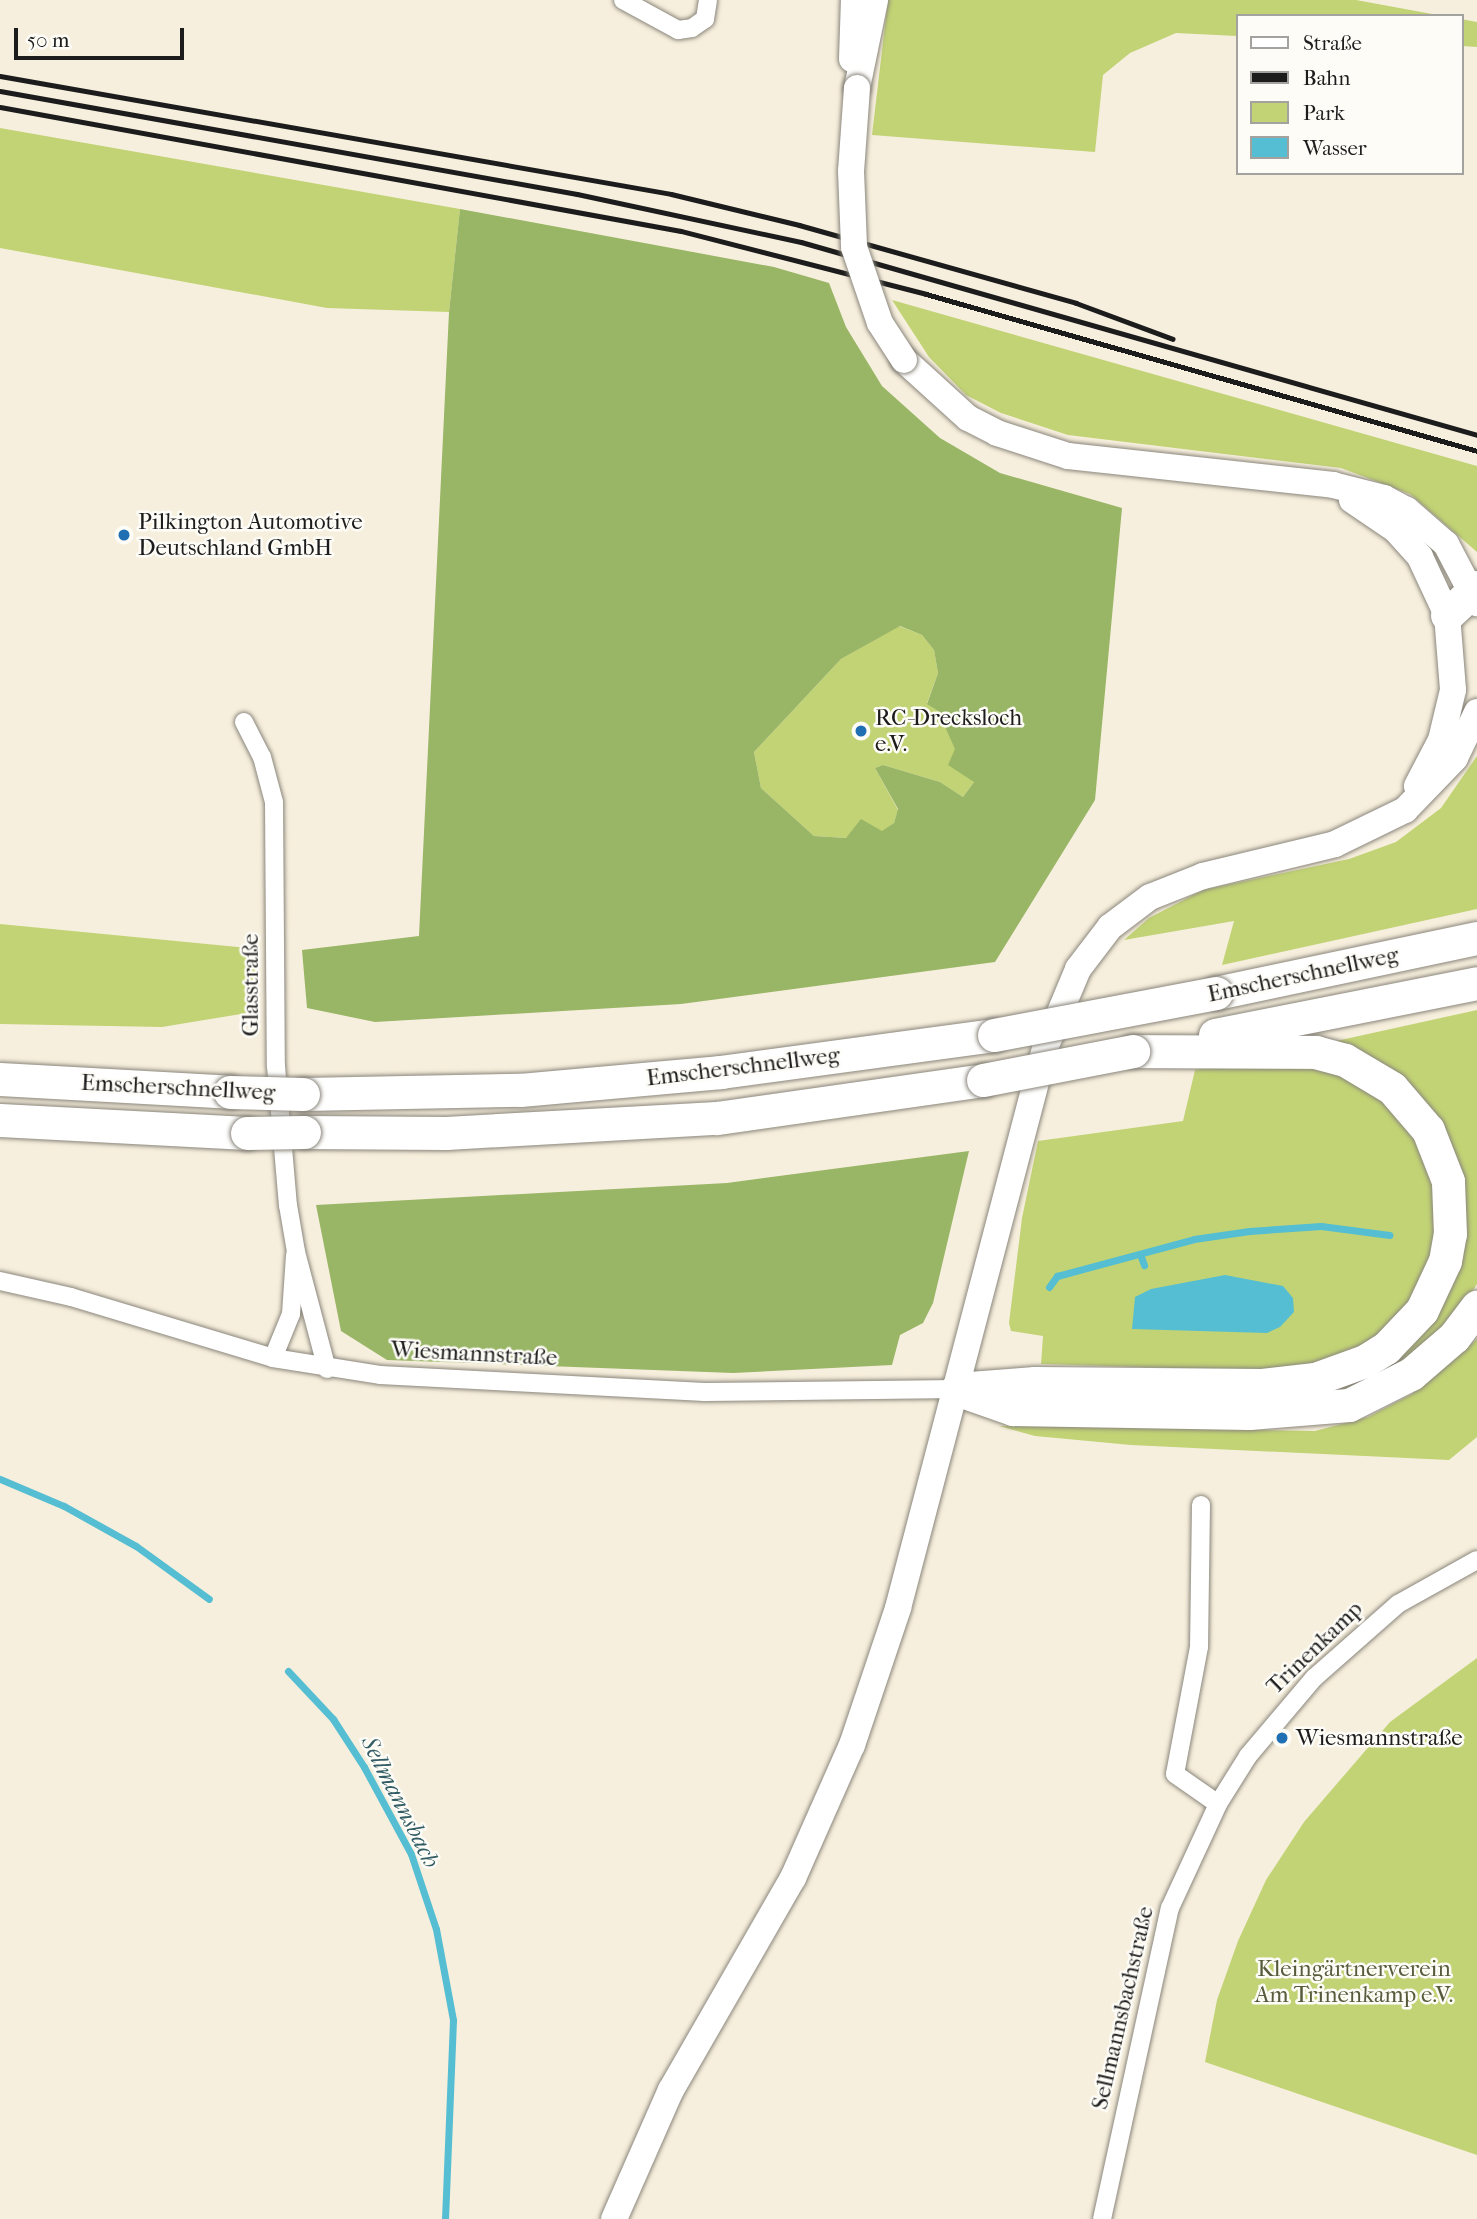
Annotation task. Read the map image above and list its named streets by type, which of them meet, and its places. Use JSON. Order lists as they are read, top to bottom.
{
  "streets": {
    "highway": ["Emscherschnellweg"],
    "street": [
      "Glasstraße",
      "Wiesmannstraße",
      "Trinenkamp",
      "Sellmannsbachstraße"
    ]
  },
  "crossings": [
    ["Glasstraße", "Wiesmannstraße"],
    ["Trinenkamp", "Sellmannsbachstraße"]
  ],
  "water": ["Sellmannsbach"],
  "parks": ["Kleingärtnerverein Am Trinenkamp e.V."],
  "places": ["Pilkington Automotive Deutschland GmbH", "RC-Drecksloch e.V.", "Wiesmannstraße"],
  "legend": [
    "Straße",
    "Bahn",
    "Park",
    "Wasser"
  ],
  "scale_bar": "50 m"
}
